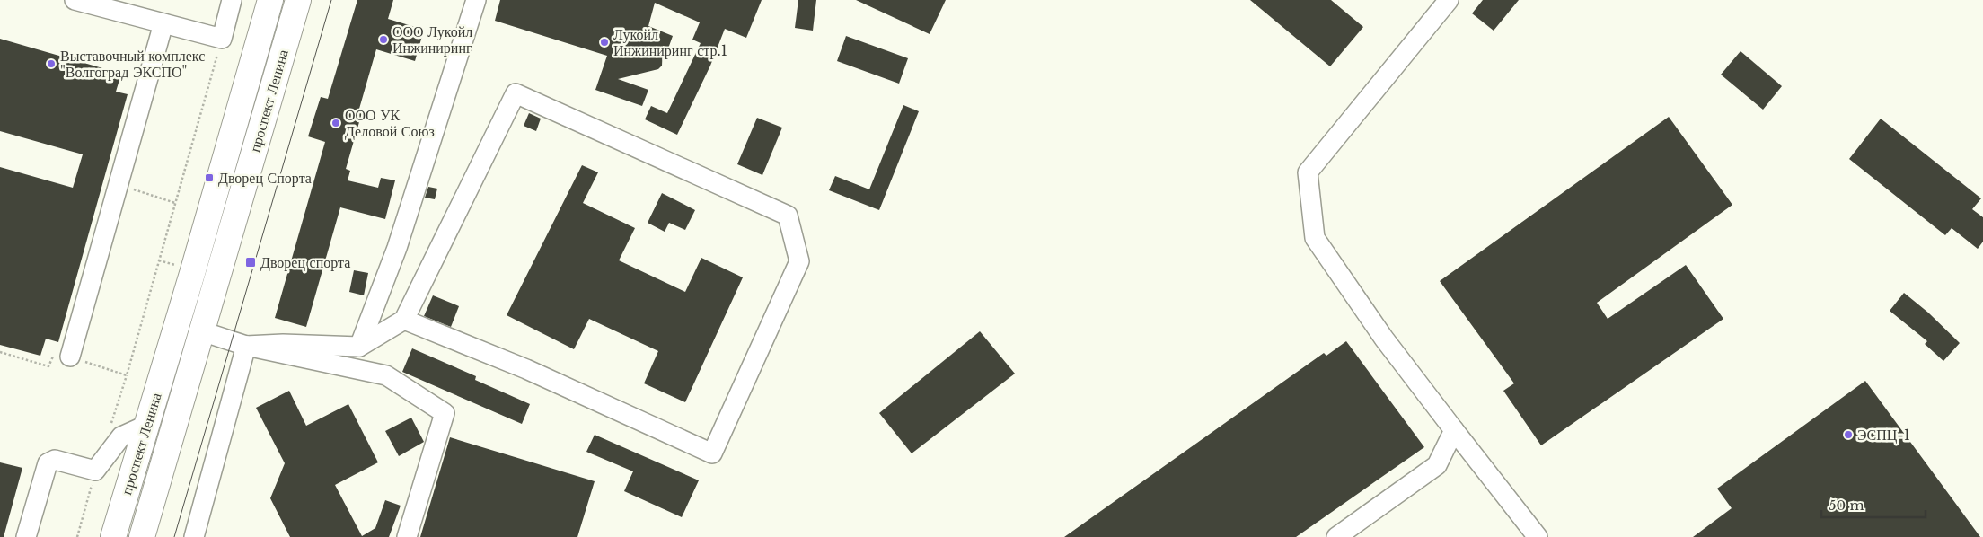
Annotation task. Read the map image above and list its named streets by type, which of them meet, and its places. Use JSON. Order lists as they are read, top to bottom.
{
  "streets": {
    "main road": ["проспект Ленина"]
  },
  "places": {
    "other": [
      "ООО Лукойл Инжиниринг",
      "Лукойл Инжиниринг стр.1",
      "Выставочный комплекс \"Волгоград ЭКСПО\"",
      "ООО УК Деловой Союз",
      "ЭСПЦ-1"
    ],
    "transit": ["Дворец Спорта", "Дворец спорта"]
  },
  "scale_bar": "50 m"
}
